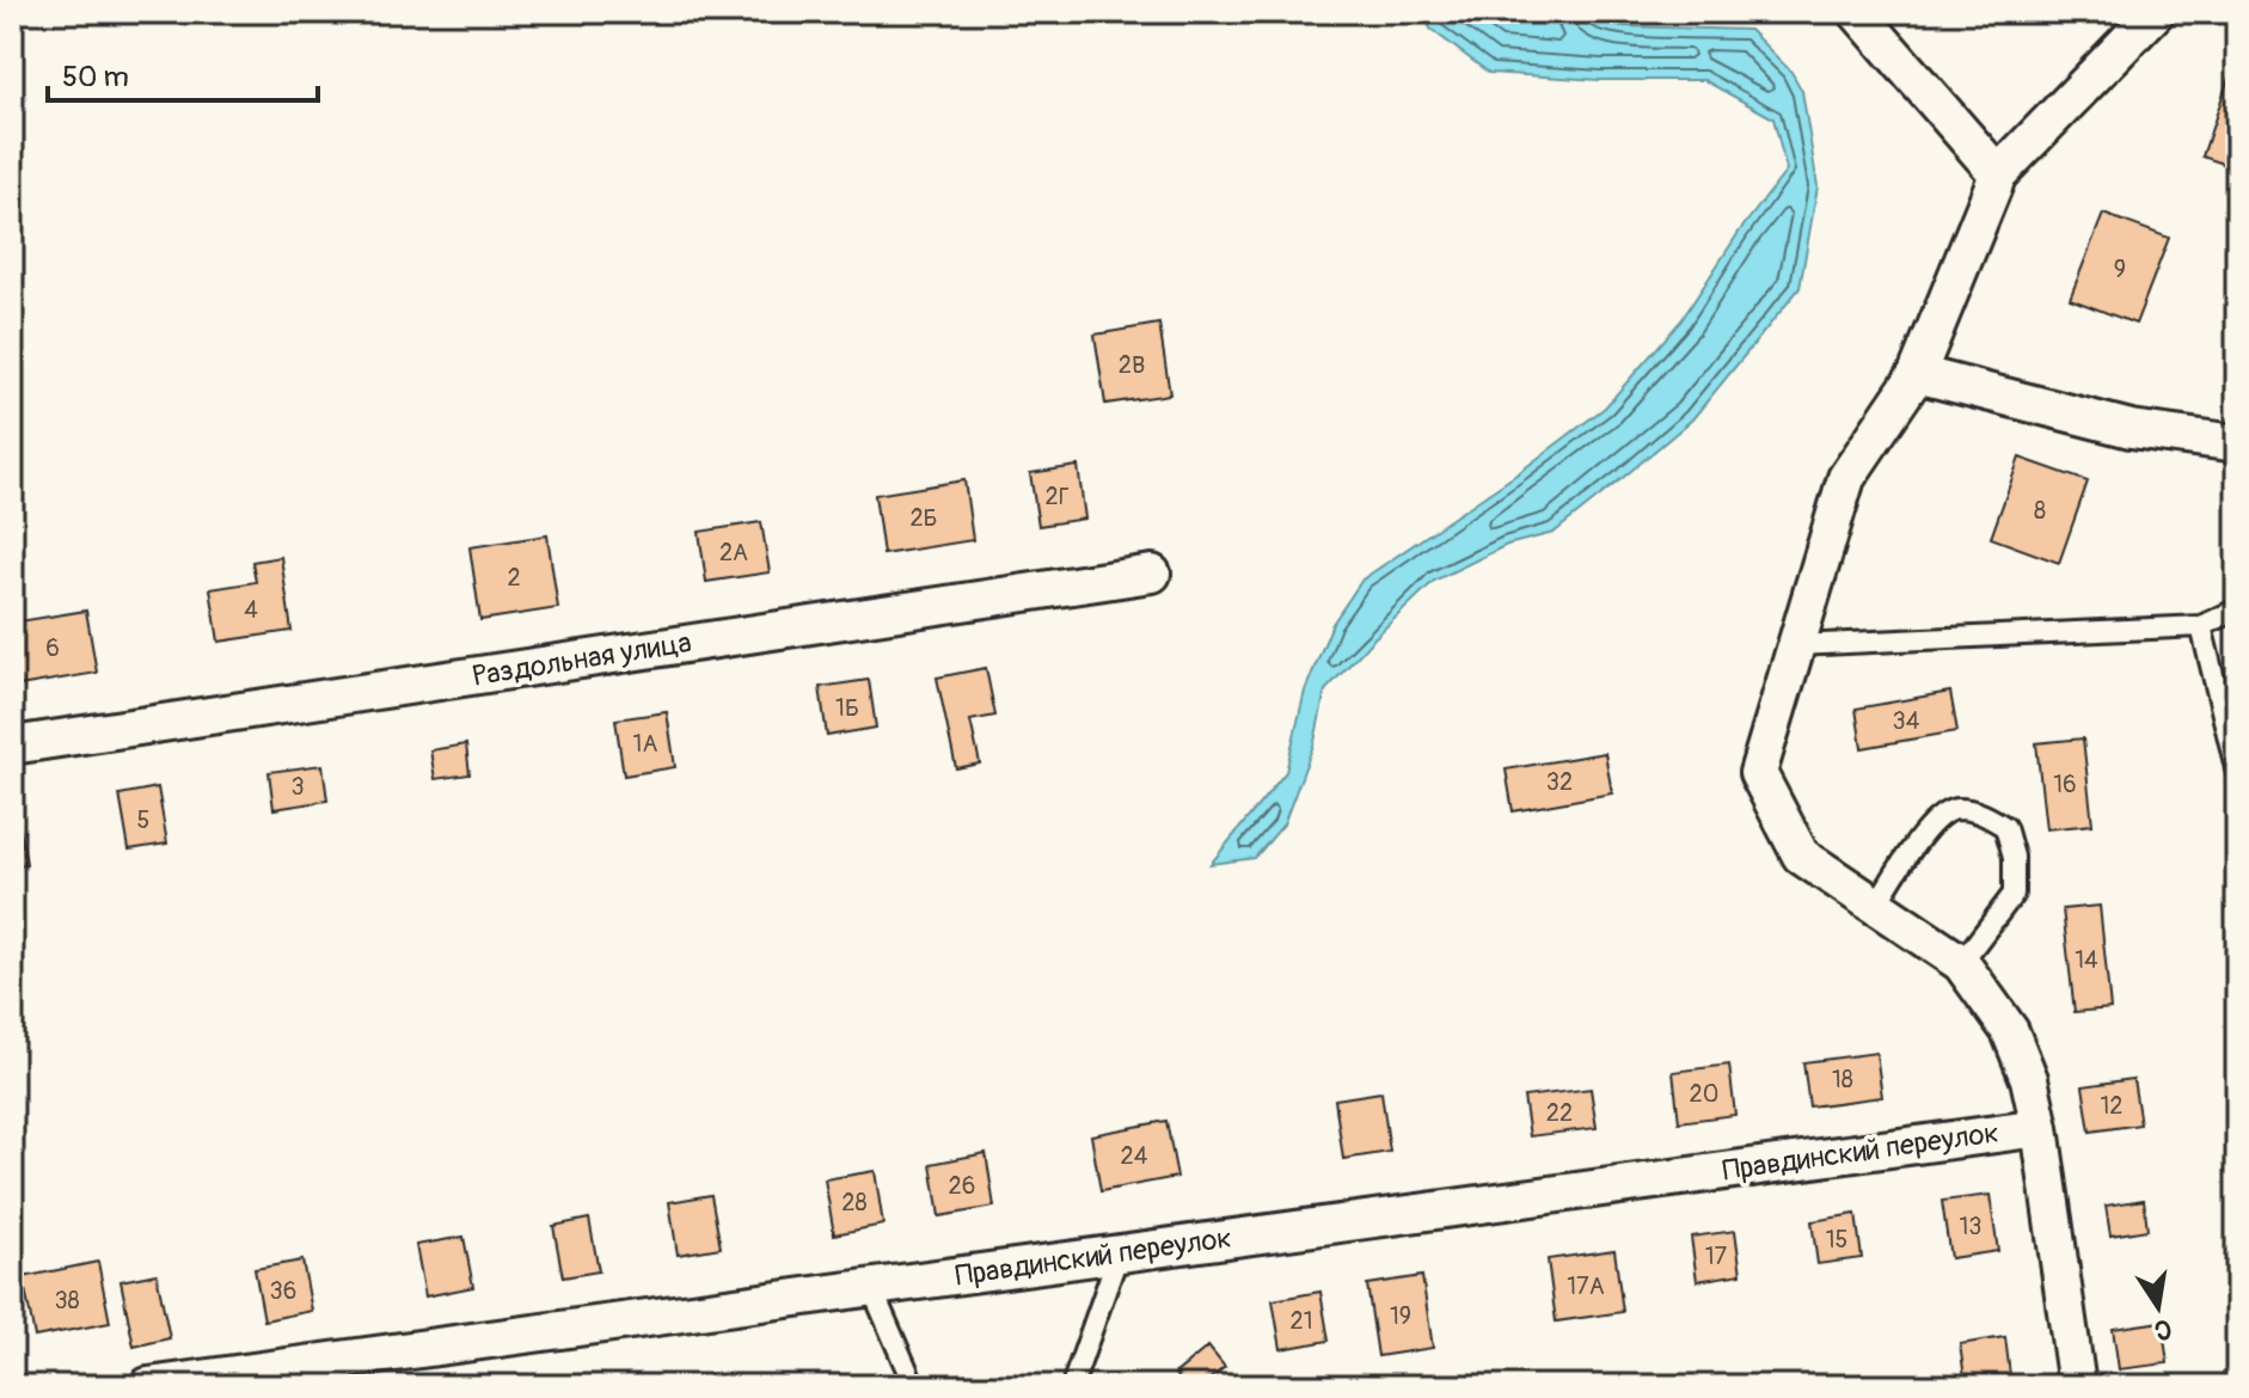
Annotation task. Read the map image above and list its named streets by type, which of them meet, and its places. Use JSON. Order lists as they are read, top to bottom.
{
  "streets": {
    "street": ["Раздольная улица", "Правдинский переулок"]
  },
  "house_numbers": [
    "9",
    "2В",
    "2Г",
    "8",
    "2Б",
    "2А",
    "2",
    "4",
    "6",
    "1Б",
    "34",
    "1А",
    "32",
    "16",
    "3",
    "5",
    "14",
    "18",
    "20",
    "12",
    "22",
    "24",
    "26",
    "28",
    "13",
    "15",
    "17",
    "17А",
    "36",
    "38",
    "19",
    "21"
  ],
  "scale_bar": "50 m",
  "north": "bottom"
}
